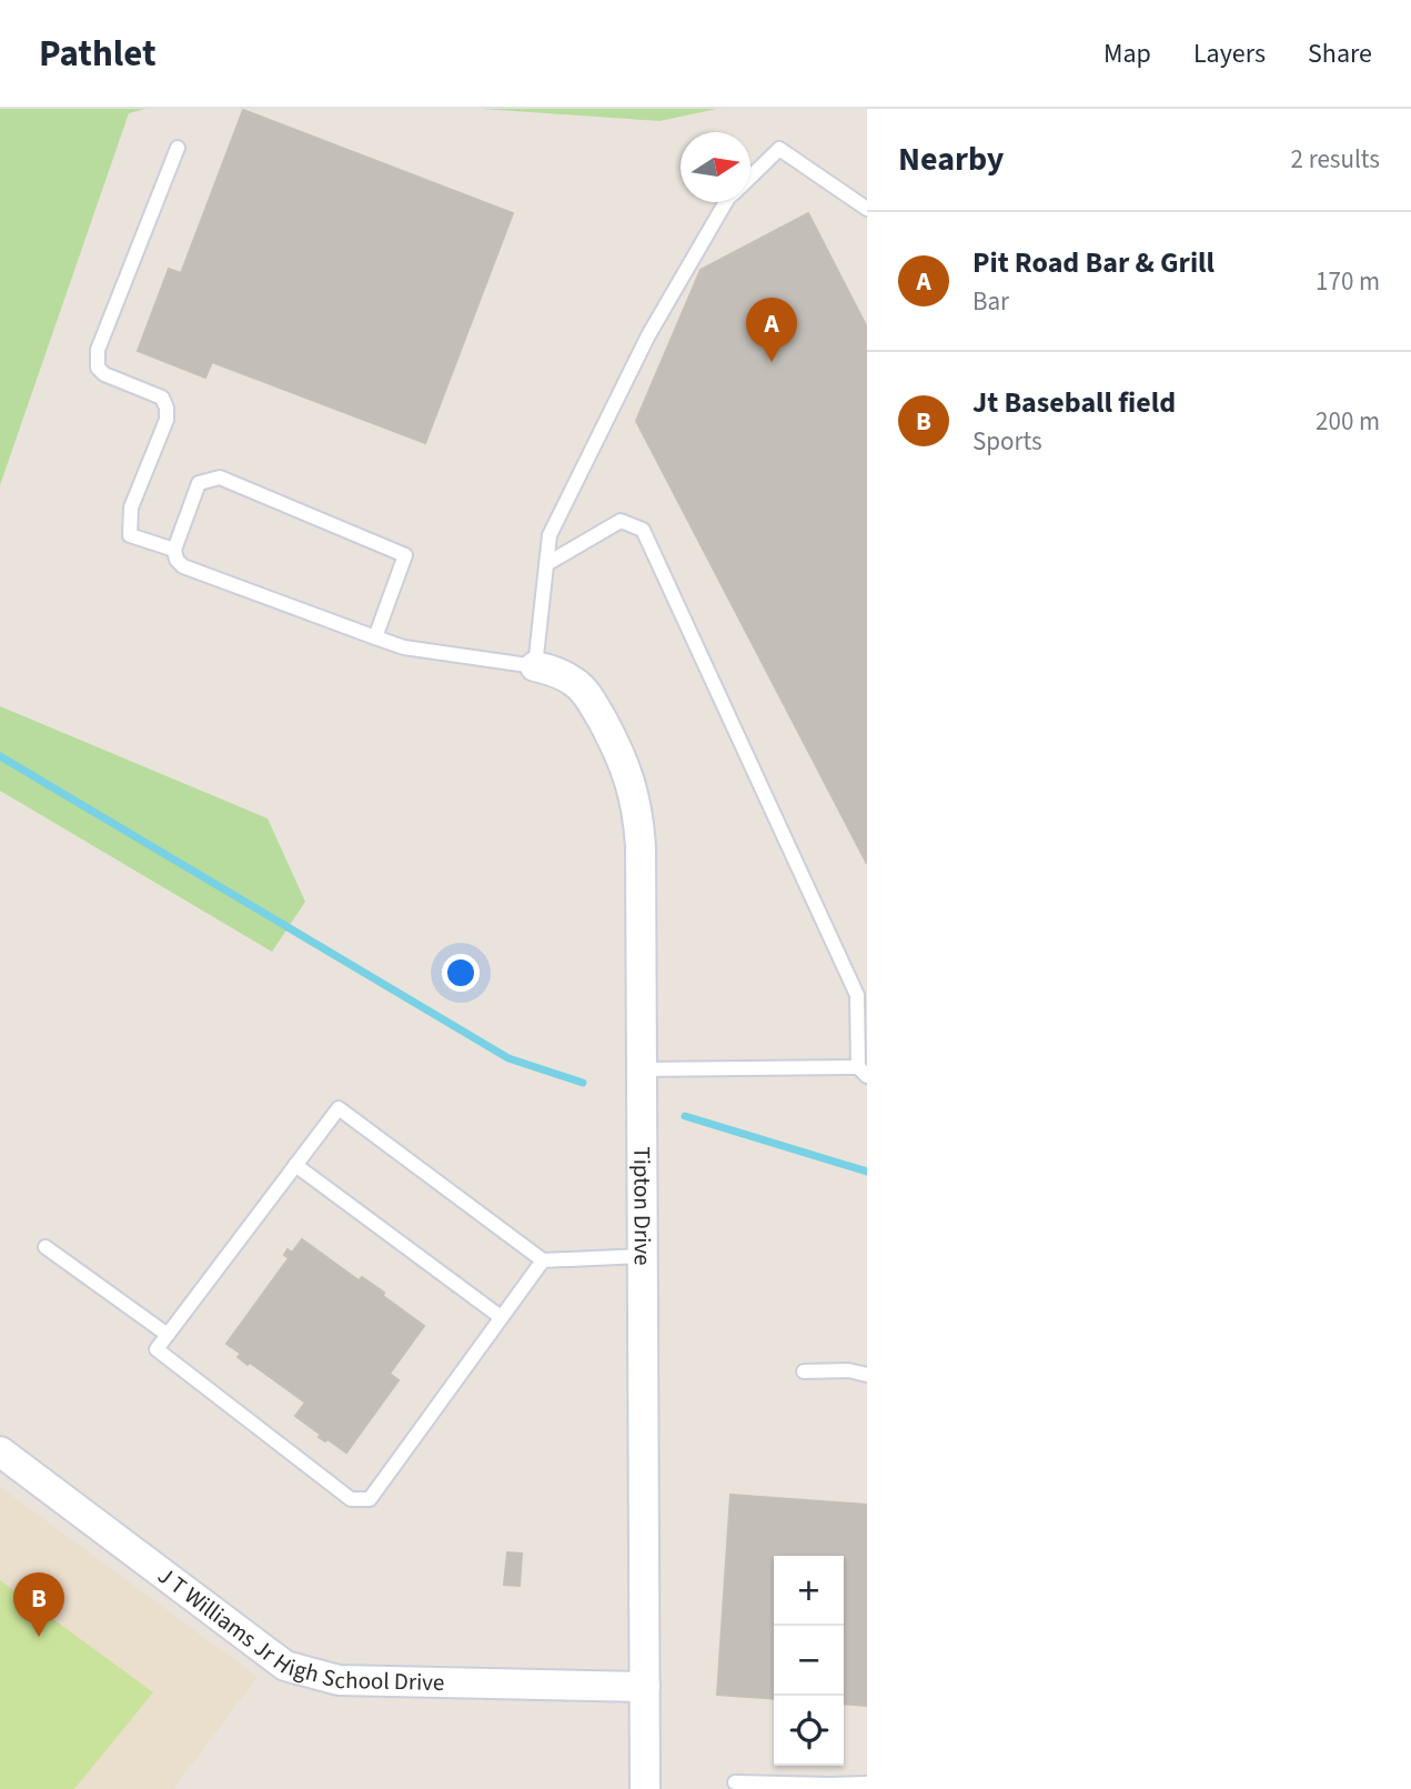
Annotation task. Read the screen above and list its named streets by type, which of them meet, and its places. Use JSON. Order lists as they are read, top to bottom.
{
  "streets": {
    "street": ["Tipton Drive", "J T Williams Jr High School Drive"]
  },
  "crossings": [
    ["Tipton Drive", "J T Williams Jr High School Drive"]
  ],
  "north": "right",
  "page": {
    "header": "Pathlet",
    "nav": ["Map", "Layers", "Share"],
    "heading": ["Nearby", "2 results"],
    "list": [
      {
        "mark": "A",
        "name": "Pit Road Bar & Grill",
        "note": "Bar",
        "value": "170 m"
      },
      {
        "mark": "B",
        "name": "Jt Baseball field",
        "note": "Sports",
        "value": "200 m"
      }
    ],
    "pins": ["A", "B"],
    "map_buttons": ["+", "−"]
  }
}
